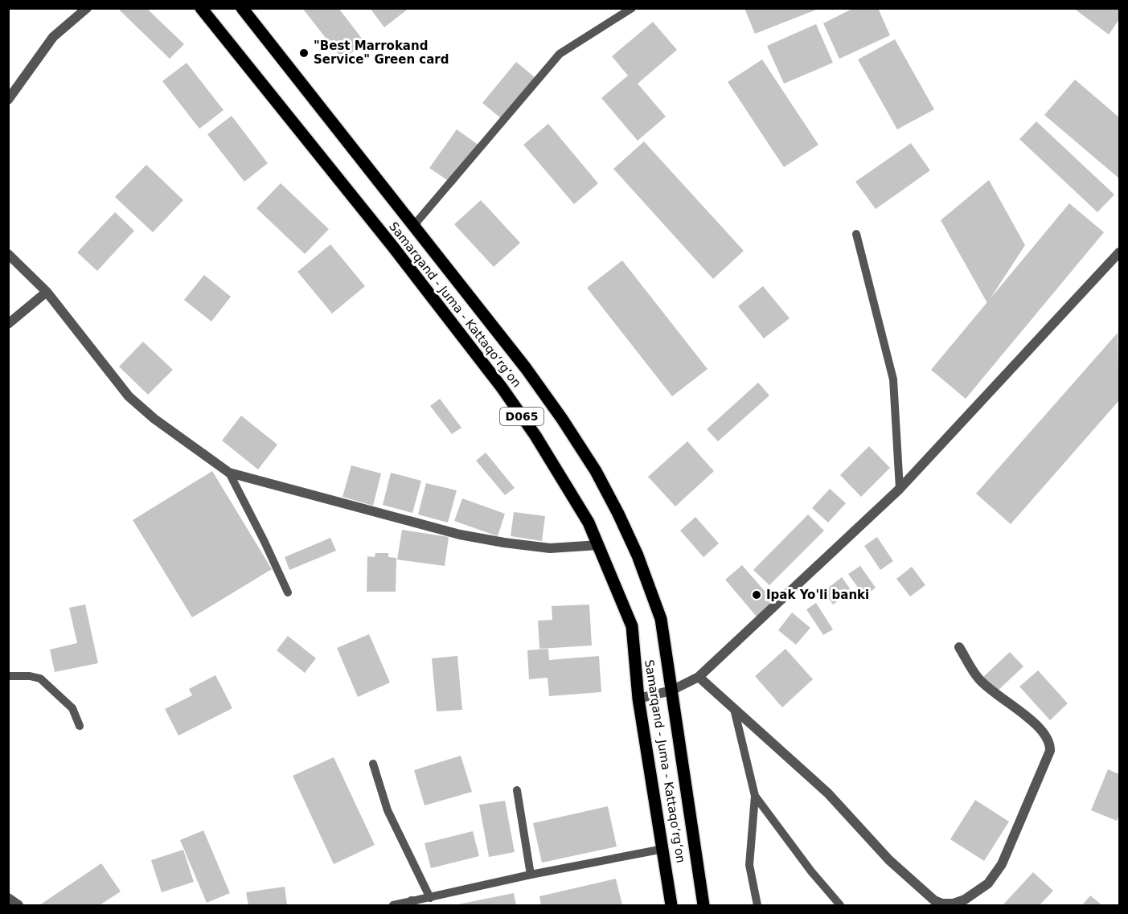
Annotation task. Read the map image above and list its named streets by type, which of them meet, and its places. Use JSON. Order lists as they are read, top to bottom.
{
  "streets": {
    "main road": ["Samarqand - Juma - Kattaqo‘rg‘on", "D065"]
  },
  "places": ["\"Best Marrokand Service\" Green card", "Ipak Yo'li banki"]
}
